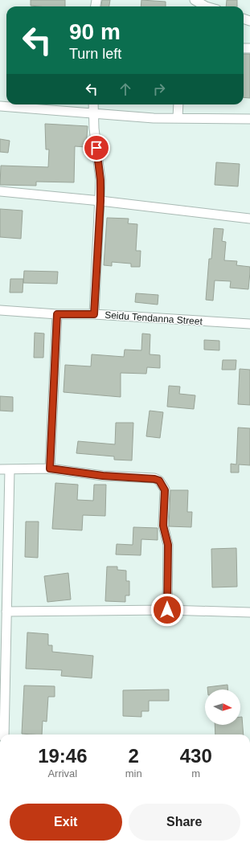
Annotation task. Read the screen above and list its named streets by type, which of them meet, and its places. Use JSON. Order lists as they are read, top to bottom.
{
  "streets": {
    "street": ["Seidu Tendanna Street"]
  },
  "north": "right",
  "page": {
    "turn": ["90 m", "Turn left"],
    "eta": [
      "19:46",
      "Arrival",
      "2",
      "min",
      "430",
      "m"
    ],
    "buttons": ["Exit", "Share"]
  }
}
